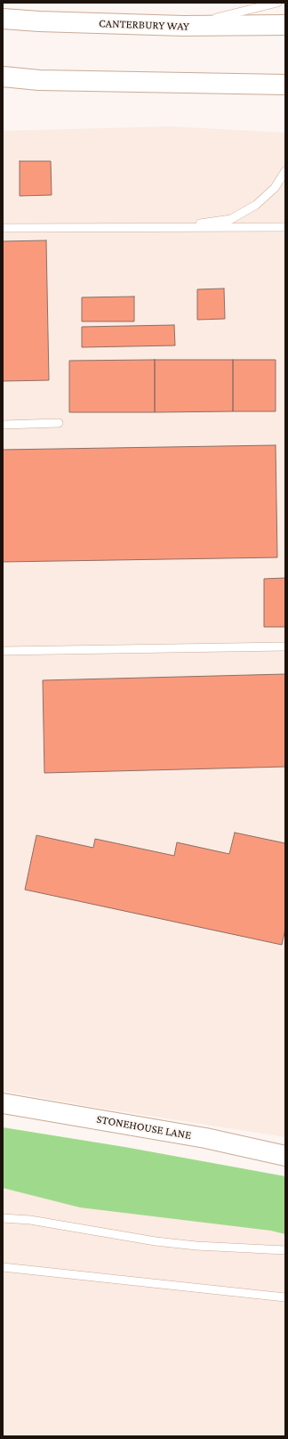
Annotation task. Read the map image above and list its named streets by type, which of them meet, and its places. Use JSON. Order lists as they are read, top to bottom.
{
  "streets": {
    "main road": ["CANTERBURY WAY", "STONEHOUSE LANE"]
  }
}
